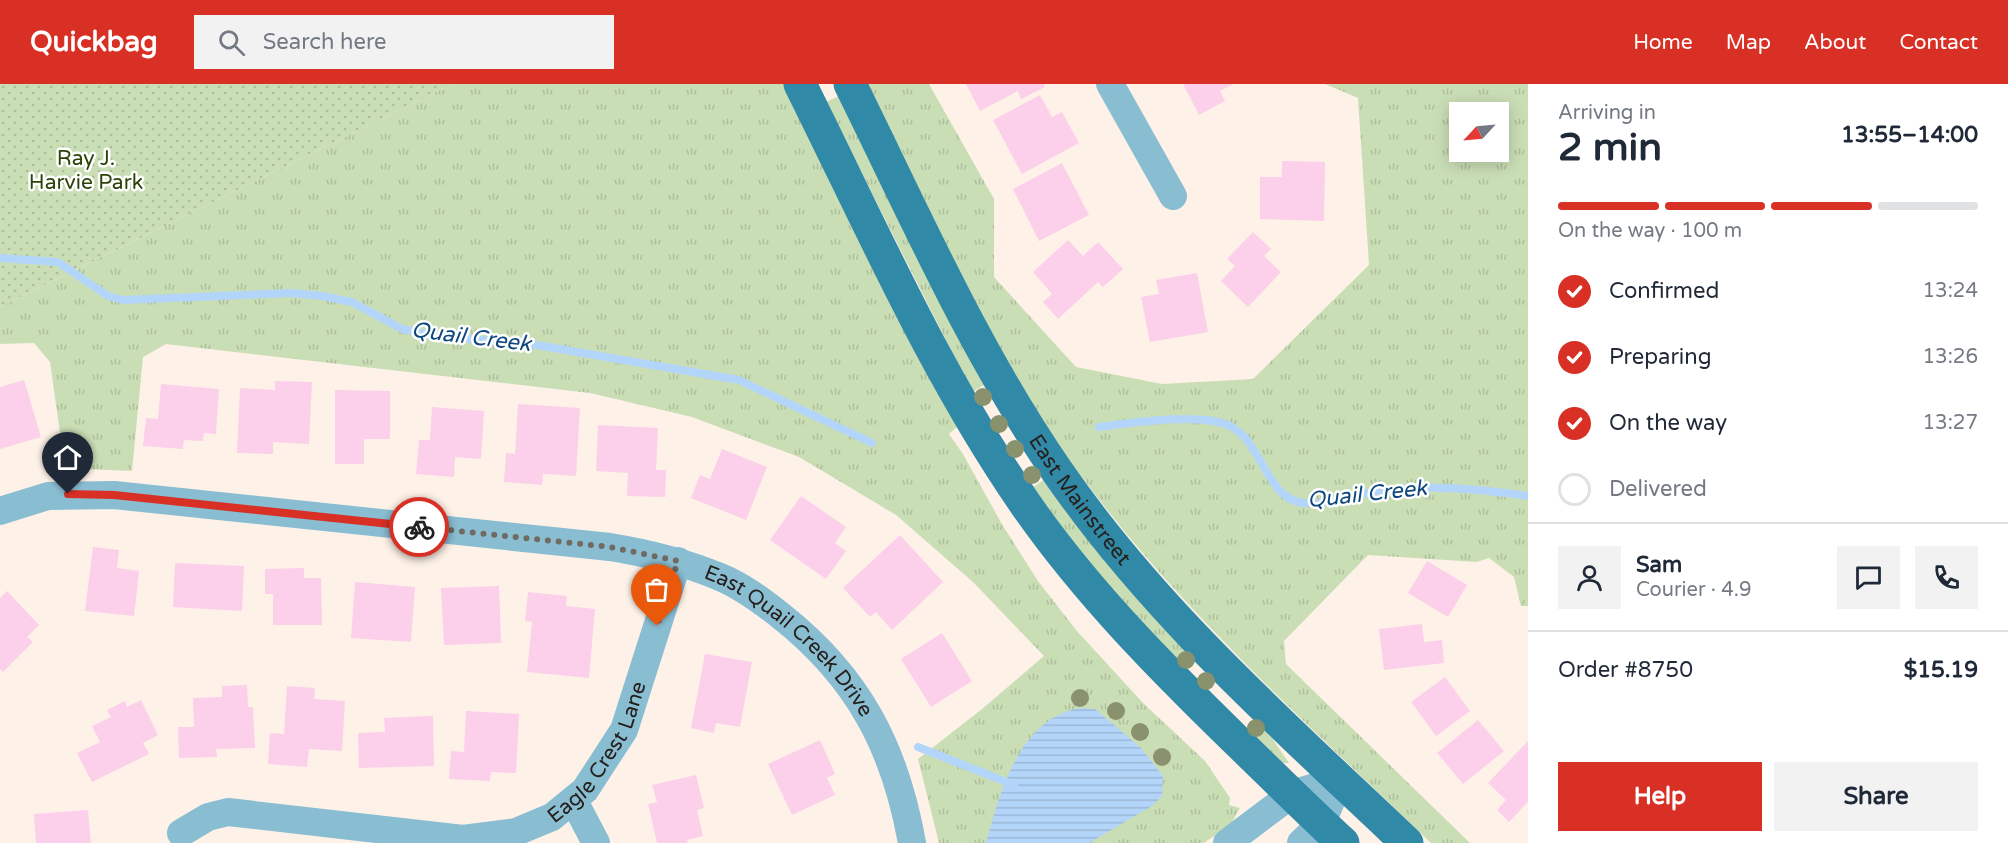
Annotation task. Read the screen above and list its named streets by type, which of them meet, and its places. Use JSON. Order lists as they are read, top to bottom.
{
  "streets": {
    "main road": ["East Mainstreet"],
    "street": ["East Quail Creek Drive", "Eagle Crest Lane"]
  },
  "crossings": [
    ["East Quail Creek Drive", "Eagle Crest Lane"]
  ],
  "water": ["Quail Creek"],
  "parks": ["Ray J. Harvie Park"],
  "north": "bottom left",
  "page": {
    "header": "Quickbag",
    "search": "Search here",
    "nav": [
      "Home",
      "Map",
      "About",
      "Contact"
    ],
    "heading": ["2 min", "Arriving in", "13:55–14:00"],
    "panel": [
      "Sam",
      "Courier · 4.9",
      "Order #8750",
      "$15.19"
    ],
    "bar": "On the way · 100 m",
    "list": [
      ["Confirmed", "13:24"],
      ["Preparing", "13:26"],
      ["On the way", "13:27"],
      "Delivered"
    ],
    "buttons": ["Help", "Share"]
  }
}
